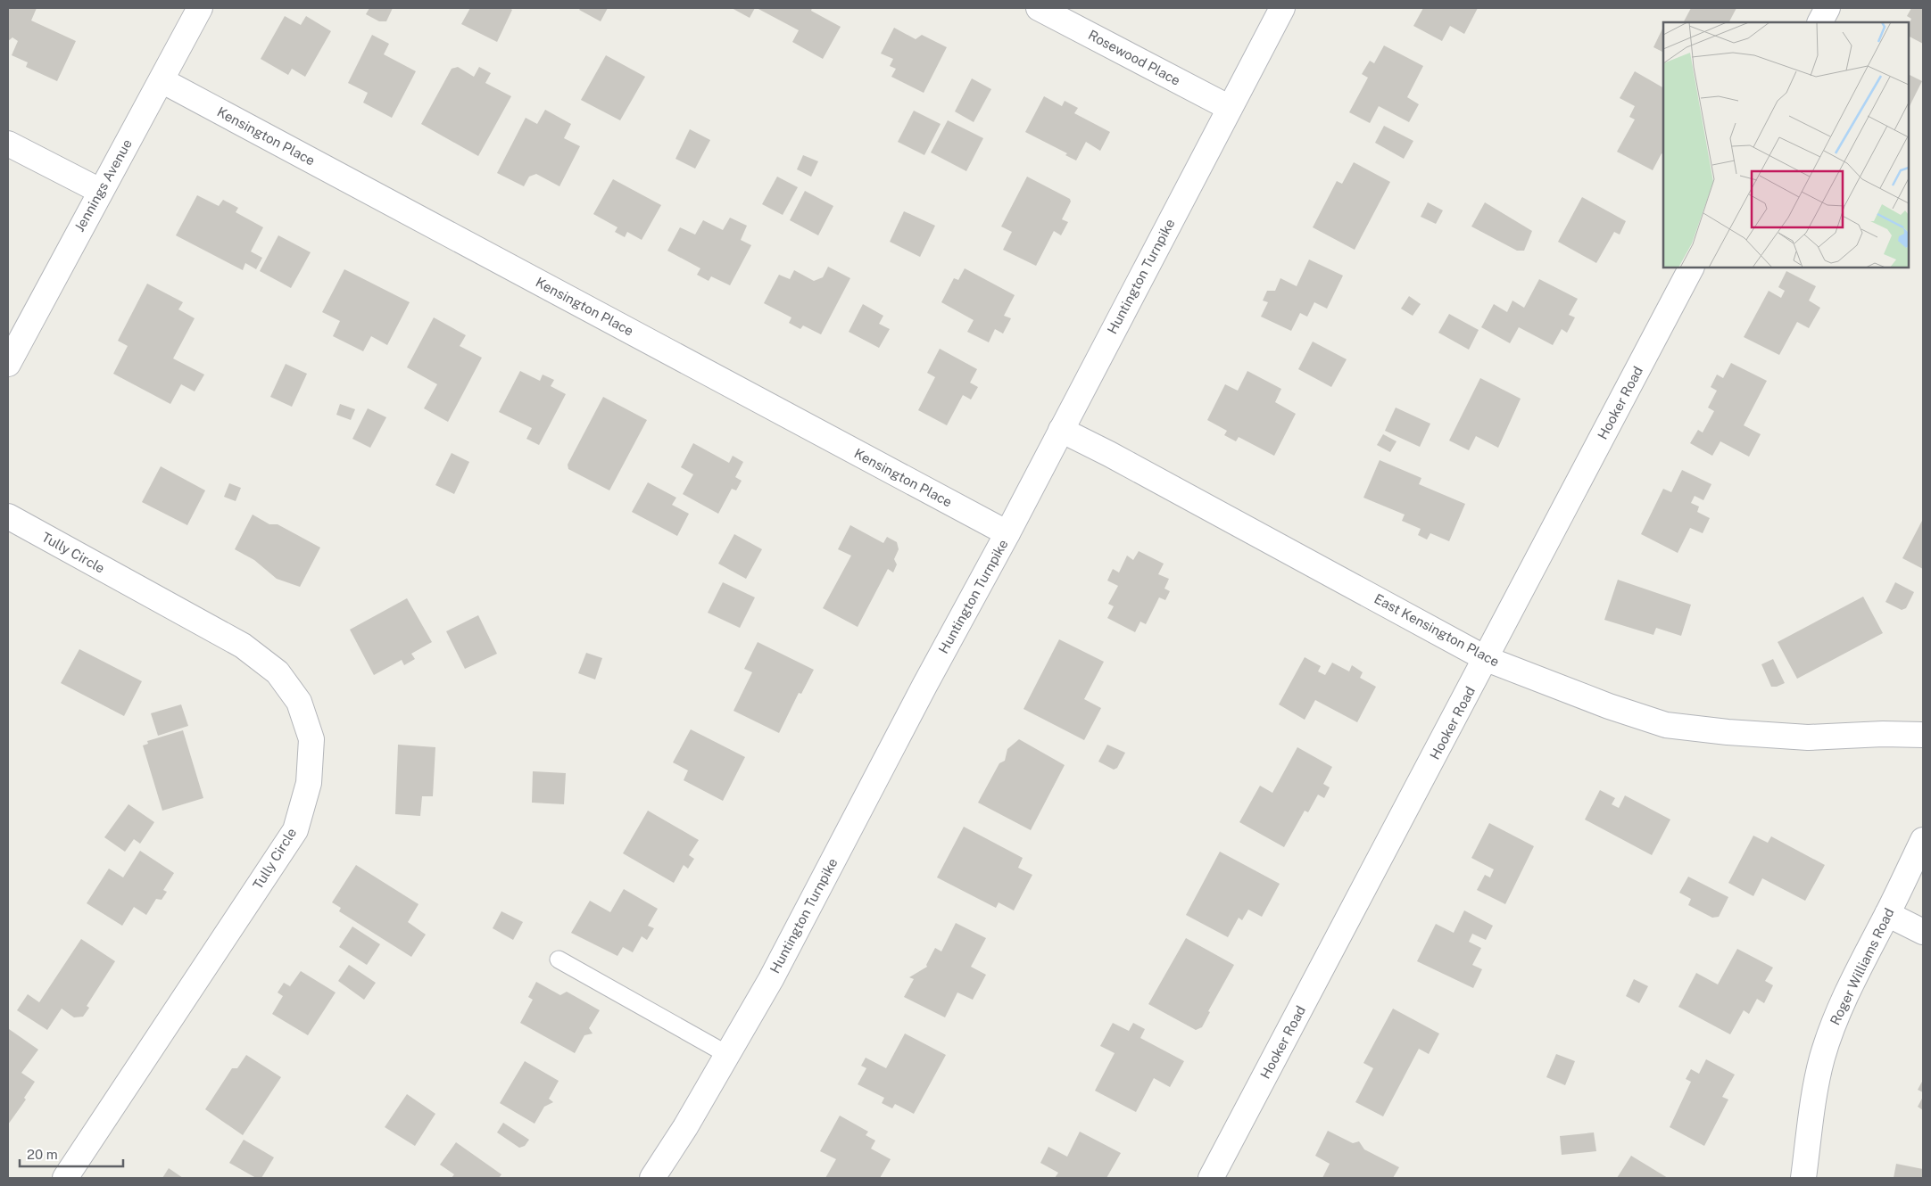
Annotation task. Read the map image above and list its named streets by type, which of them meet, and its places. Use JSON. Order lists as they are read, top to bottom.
{
  "streets": {
    "street": [
      "Rosewood Place",
      "Kensington Place",
      "Jennings Avenue",
      "Huntington Turnpike",
      "Hooker Road",
      "Tully Circle",
      "East Kensington Place",
      "Roger Williams Road"
    ]
  },
  "crossings": [
    ["Rosewood Place", "Huntington Turnpike"],
    ["Kensington Place", "Jennings Avenue"],
    ["Kensington Place", "Huntington Turnpike"],
    ["Huntington Turnpike", "East Kensington Place"],
    ["Hooker Road", "East Kensington Place"]
  ],
  "scale_bar": "20 m"
}
